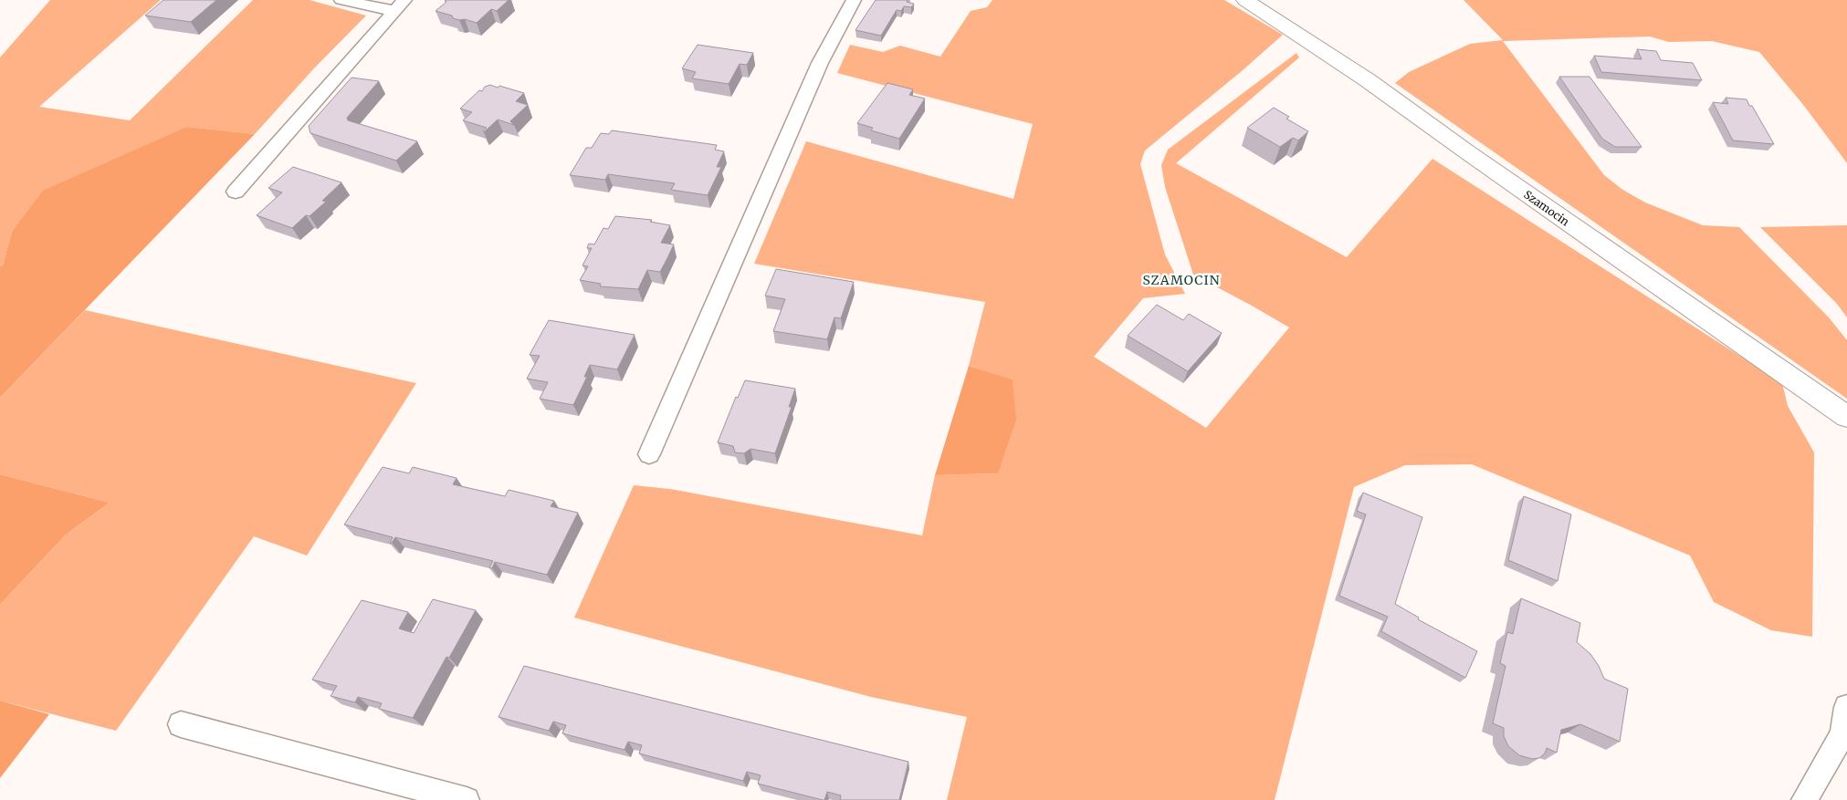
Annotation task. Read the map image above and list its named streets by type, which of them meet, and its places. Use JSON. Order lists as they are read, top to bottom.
{
  "streets": {
    "street": ["Szamocin"]
  },
  "districts": ["SZAMOCIN"]
}
